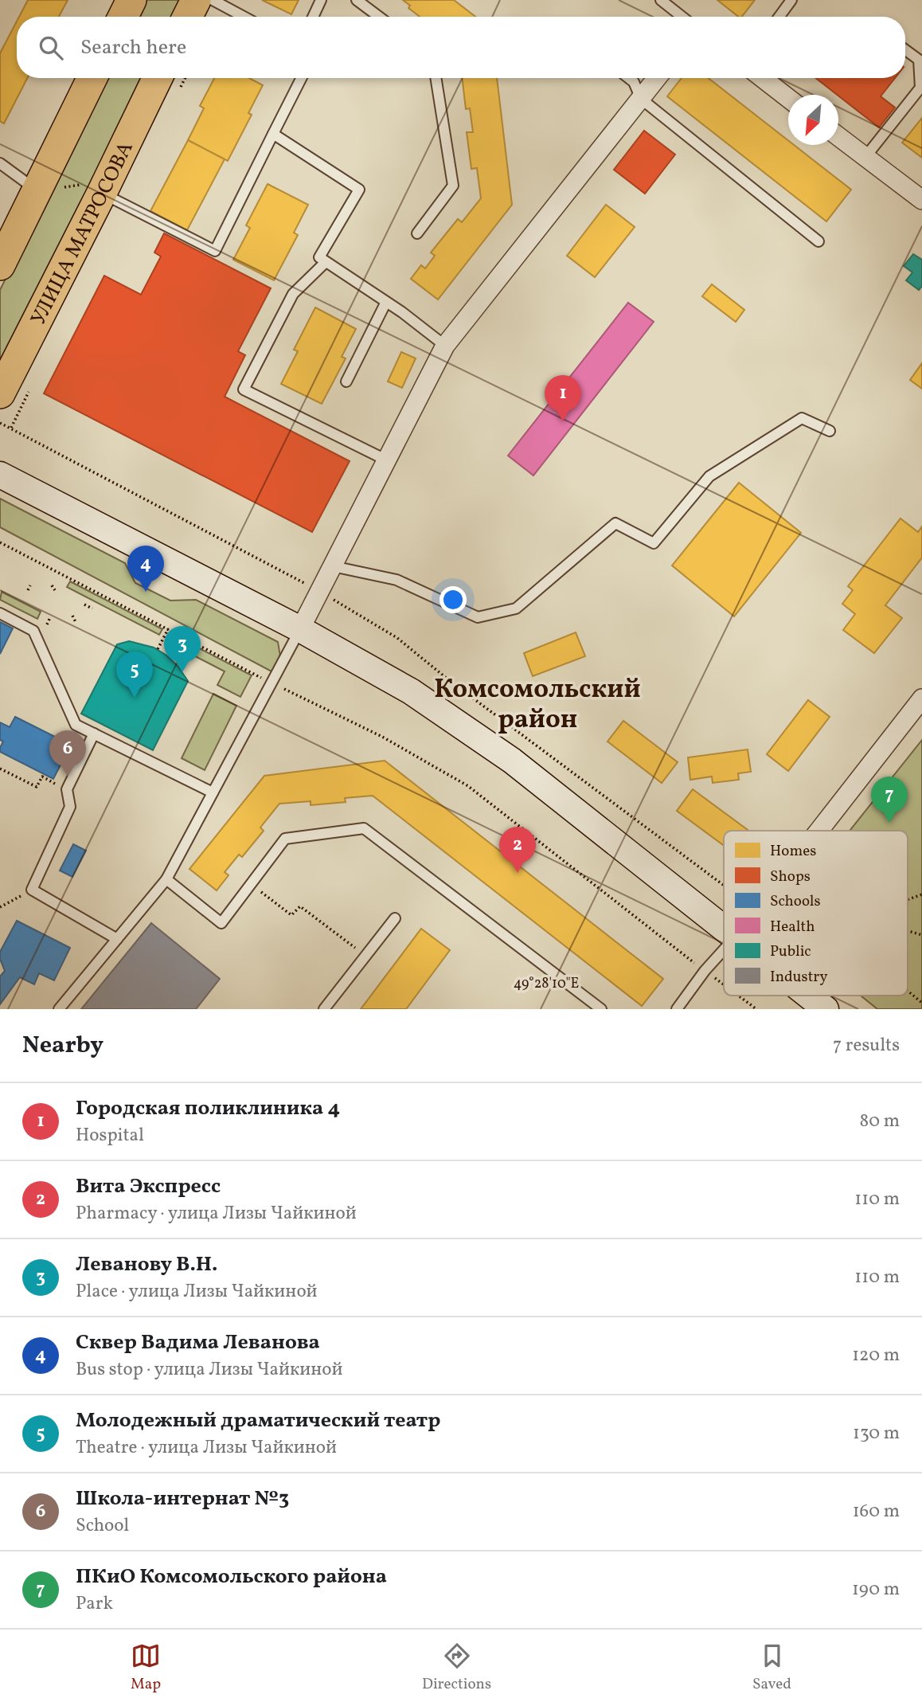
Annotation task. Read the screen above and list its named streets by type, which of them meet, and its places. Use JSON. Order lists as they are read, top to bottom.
{
  "streets": {
    "main road": ["УЛИЦА МАТРОСОВА"]
  },
  "districts": ["Комсомольский район"],
  "legend": [
    "Homes",
    "Shops",
    "Schools",
    "Health",
    "Public",
    "Industry"
  ],
  "north": "bottom left",
  "page": {
    "search": "Search here",
    "pins": [
      "1",
      "4",
      "3",
      "5",
      "6",
      "7",
      "2"
    ],
    "heading": ["Nearby", "7 results"],
    "list": [
      {
        "mark": "1",
        "name": "Городская поликлиника 4",
        "note": "Hospital",
        "value": "80 m"
      },
      {
        "mark": "2",
        "name": "Вита Экспресс",
        "note": "Pharmacy · улица Лизы Чайкиной",
        "value": "110 m"
      },
      {
        "mark": "3",
        "name": "Леванову В.Н.",
        "note": "Place · улица Лизы Чайкиной",
        "value": "110 m"
      },
      {
        "mark": "4",
        "name": "Сквер Вадима Леванова",
        "note": "Bus stop · улица Лизы Чайкиной",
        "value": "120 m"
      },
      {
        "mark": "5",
        "name": "Молодежный драматический театр",
        "note": "Theatre · улица Лизы Чайкиной",
        "value": "130 m"
      },
      {
        "mark": "6",
        "name": "Школа-интернат №3",
        "note": "School",
        "value": "160 m"
      },
      {
        "mark": "7",
        "name": "ПКиО Комсомольского района",
        "note": "Park",
        "value": "190 m"
      }
    ],
    "nav": ["Map", "Directions", "Saved"]
  },
  "coordinates": ["49°28'10\"E"]
}
